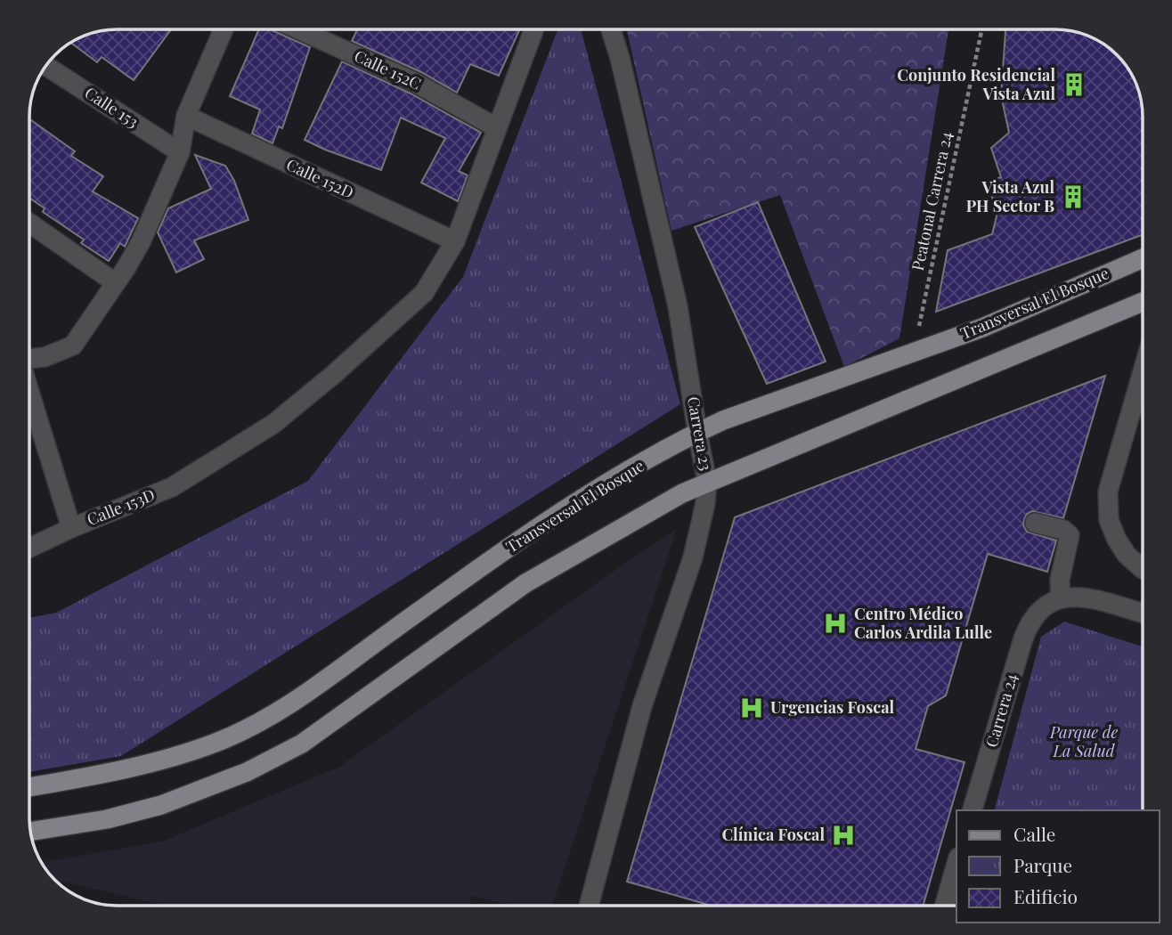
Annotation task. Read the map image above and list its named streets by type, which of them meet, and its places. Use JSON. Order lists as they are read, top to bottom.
{
  "streets": {
    "main road": ["Transversal El Bosque"],
    "street": [
      "Calle 152C",
      "Calle 153",
      "Calle 152D",
      "Carrera 23",
      "Calle 153D",
      "Carrera 24"
    ],
    "path": ["Peatonal Carrera 24"]
  },
  "crossings": [
    ["Calle 152D", "Calle 153D"],
    ["Peatonal Carrera 24", "Transversal El Bosque"],
    ["Transversal El Bosque", "Carrera 23"]
  ],
  "parks": ["Parque de La Salud"],
  "places": {
    "building": ["Conjunto Residencial Vista Azul", "Vista Azul PH Sector B"],
    "hospital": ["Centro Médico Carlos Ardila Lulle", "Urgencias Foscal", "Clínica Foscal"]
  },
  "legend": ["Calle", "Parque", "Edificio"]
}
